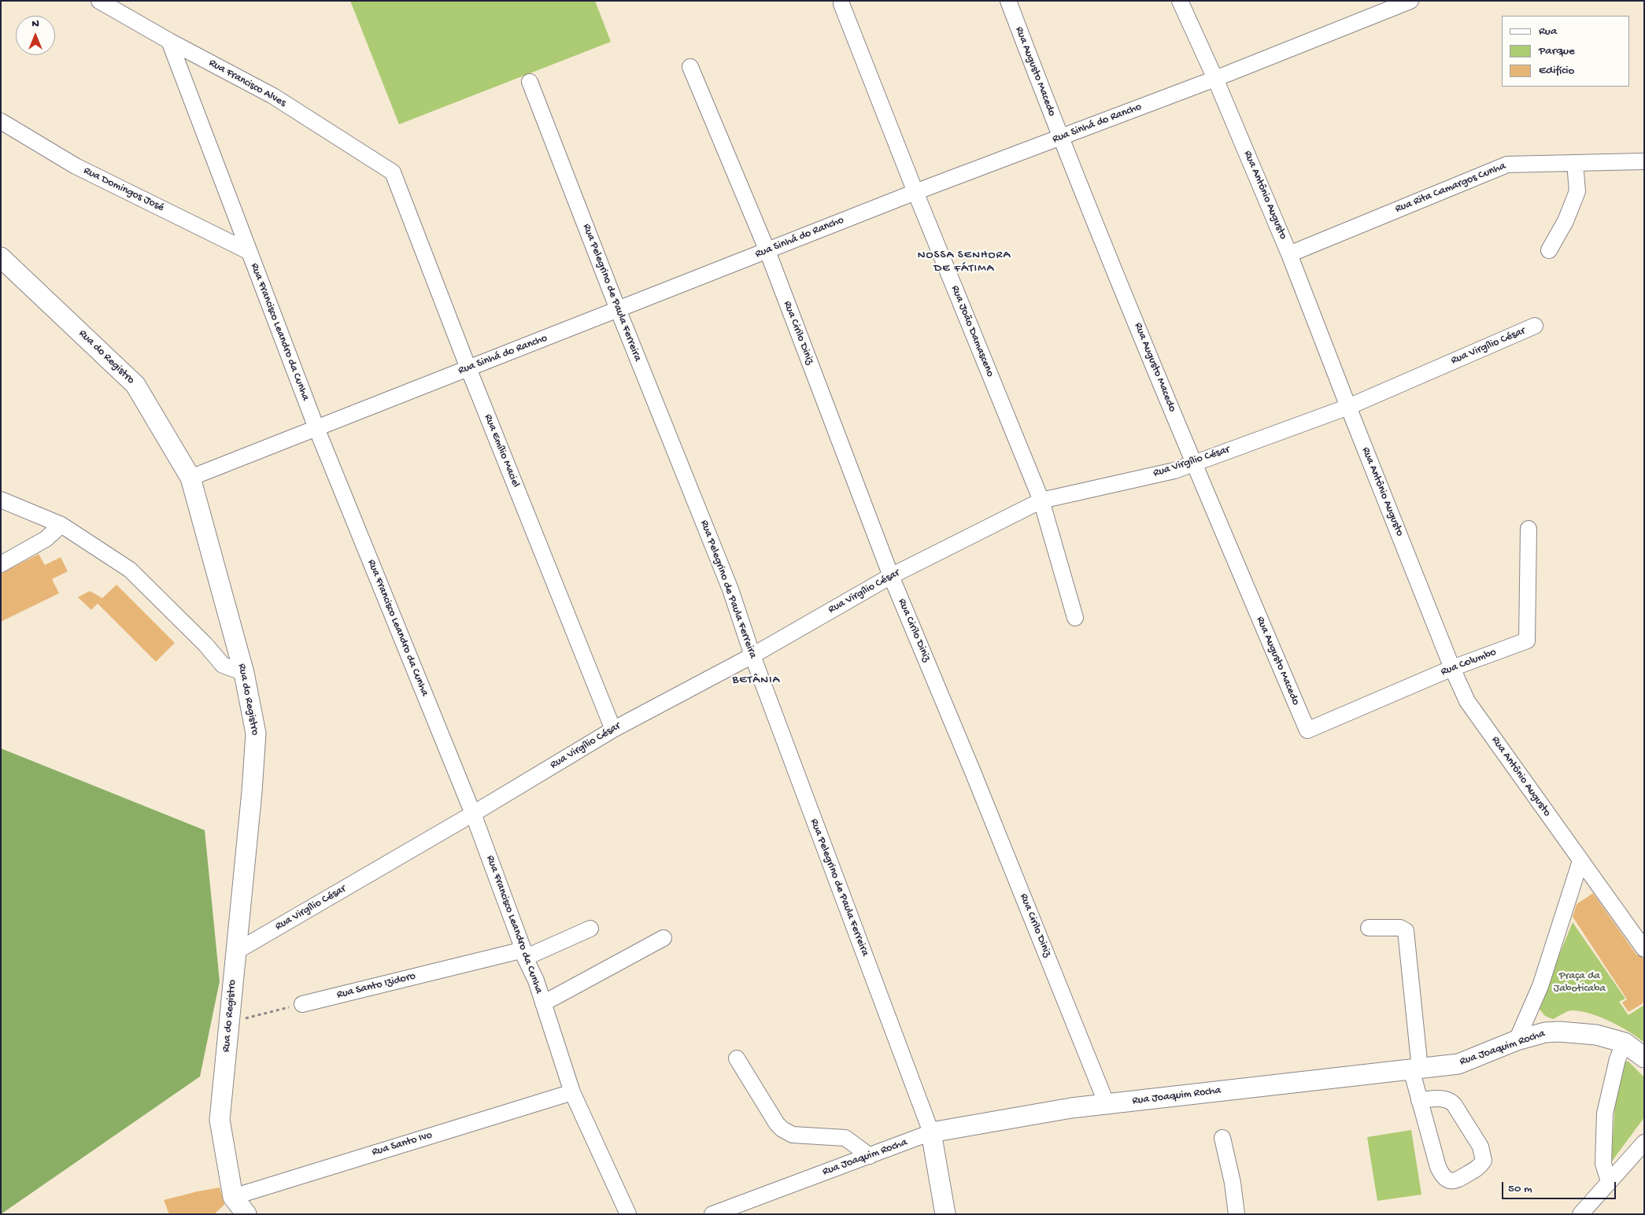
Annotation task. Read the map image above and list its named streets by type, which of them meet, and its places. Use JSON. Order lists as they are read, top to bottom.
{
  "streets": {
    "main road": ["Rua Pelegrino de Paula Ferreira", "Rua do Registro", "Rua Joaquim Rocha"],
    "street": [
      "Rua Augusto Macedo",
      "Rua Francisco Alves",
      "Rua Sinhá do Rancho",
      "Rua Rita Camargos Cunha",
      "Rua Domingos José",
      "Rua Antônio Augusto",
      "Rua João Damasceno",
      "Rua Francisco Leandro da Cunha",
      "Rua Cirilo Diniz",
      "Rua Virgílio César",
      "Rua Emílio Maciel",
      "Rua Columbo",
      "Rua Santo Izidoro",
      "Rua Santo Ivo"
    ]
  },
  "crossings": [
    ["Rua Augusto Macedo", "Rua Sinhá do Rancho"],
    ["Rua Augusto Macedo", "Rua Virgílio César"],
    ["Rua Augusto Macedo", "Rua Columbo"],
    ["Rua Francisco Alves", "Rua Francisco Leandro da Cunha"],
    ["Rua Francisco Alves", "Rua Emílio Maciel"],
    ["Rua Sinhá do Rancho", "Rua Antônio Augusto"],
    ["Rua Sinhá do Rancho", "Rua Pelegrino de Paula Ferreira"],
    ["Rua Sinhá do Rancho", "Rua João Damasceno"],
    ["Rua Sinhá do Rancho", "Rua Francisco Leandro da Cunha"],
    ["Rua Sinhá do Rancho", "Rua Cirilo Diniz"],
    ["Rua Sinhá do Rancho", "Rua do Registro"],
    ["Rua Sinhá do Rancho", "Rua Emílio Maciel"],
    ["Rua Rita Camargos Cunha", "Rua Antônio Augusto"],
    ["Rua Domingos José", "Rua Francisco Leandro da Cunha"],
    ["Rua Antônio Augusto", "Rua Virgílio César"],
    ["Rua Antônio Augusto", "Rua Columbo"],
    ["Rua Pelegrino de Paula Ferreira", "Rua Virgílio César"],
    ["Rua Pelegrino de Paula Ferreira", "Rua Joaquim Rocha"],
    ["Rua João Damasceno", "Rua Virgílio César"],
    ["Rua Francisco Leandro da Cunha", "Rua Virgílio César"],
    ["Rua Francisco Leandro da Cunha", "Rua Santo Izidoro"],
    ["Rua Francisco Leandro da Cunha", "Rua Santo Ivo"],
    ["Rua Cirilo Diniz", "Rua Virgílio César"],
    ["Rua Cirilo Diniz", "Rua Joaquim Rocha"],
    ["Rua Virgílio César", "Rua do Registro"],
    ["Rua Virgílio César", "Rua Emílio Maciel"],
    ["Rua do Registro", "Rua Santo Ivo"]
  ],
  "districts": ["NOSSA SENHORA DE FÁTIMA", "BETÂNIA"],
  "parks": ["Praça da Jaboticaba"],
  "legend": ["Rua", "Parque", "Edifício"],
  "scale_bar": "50 m",
  "north": "top"
}
